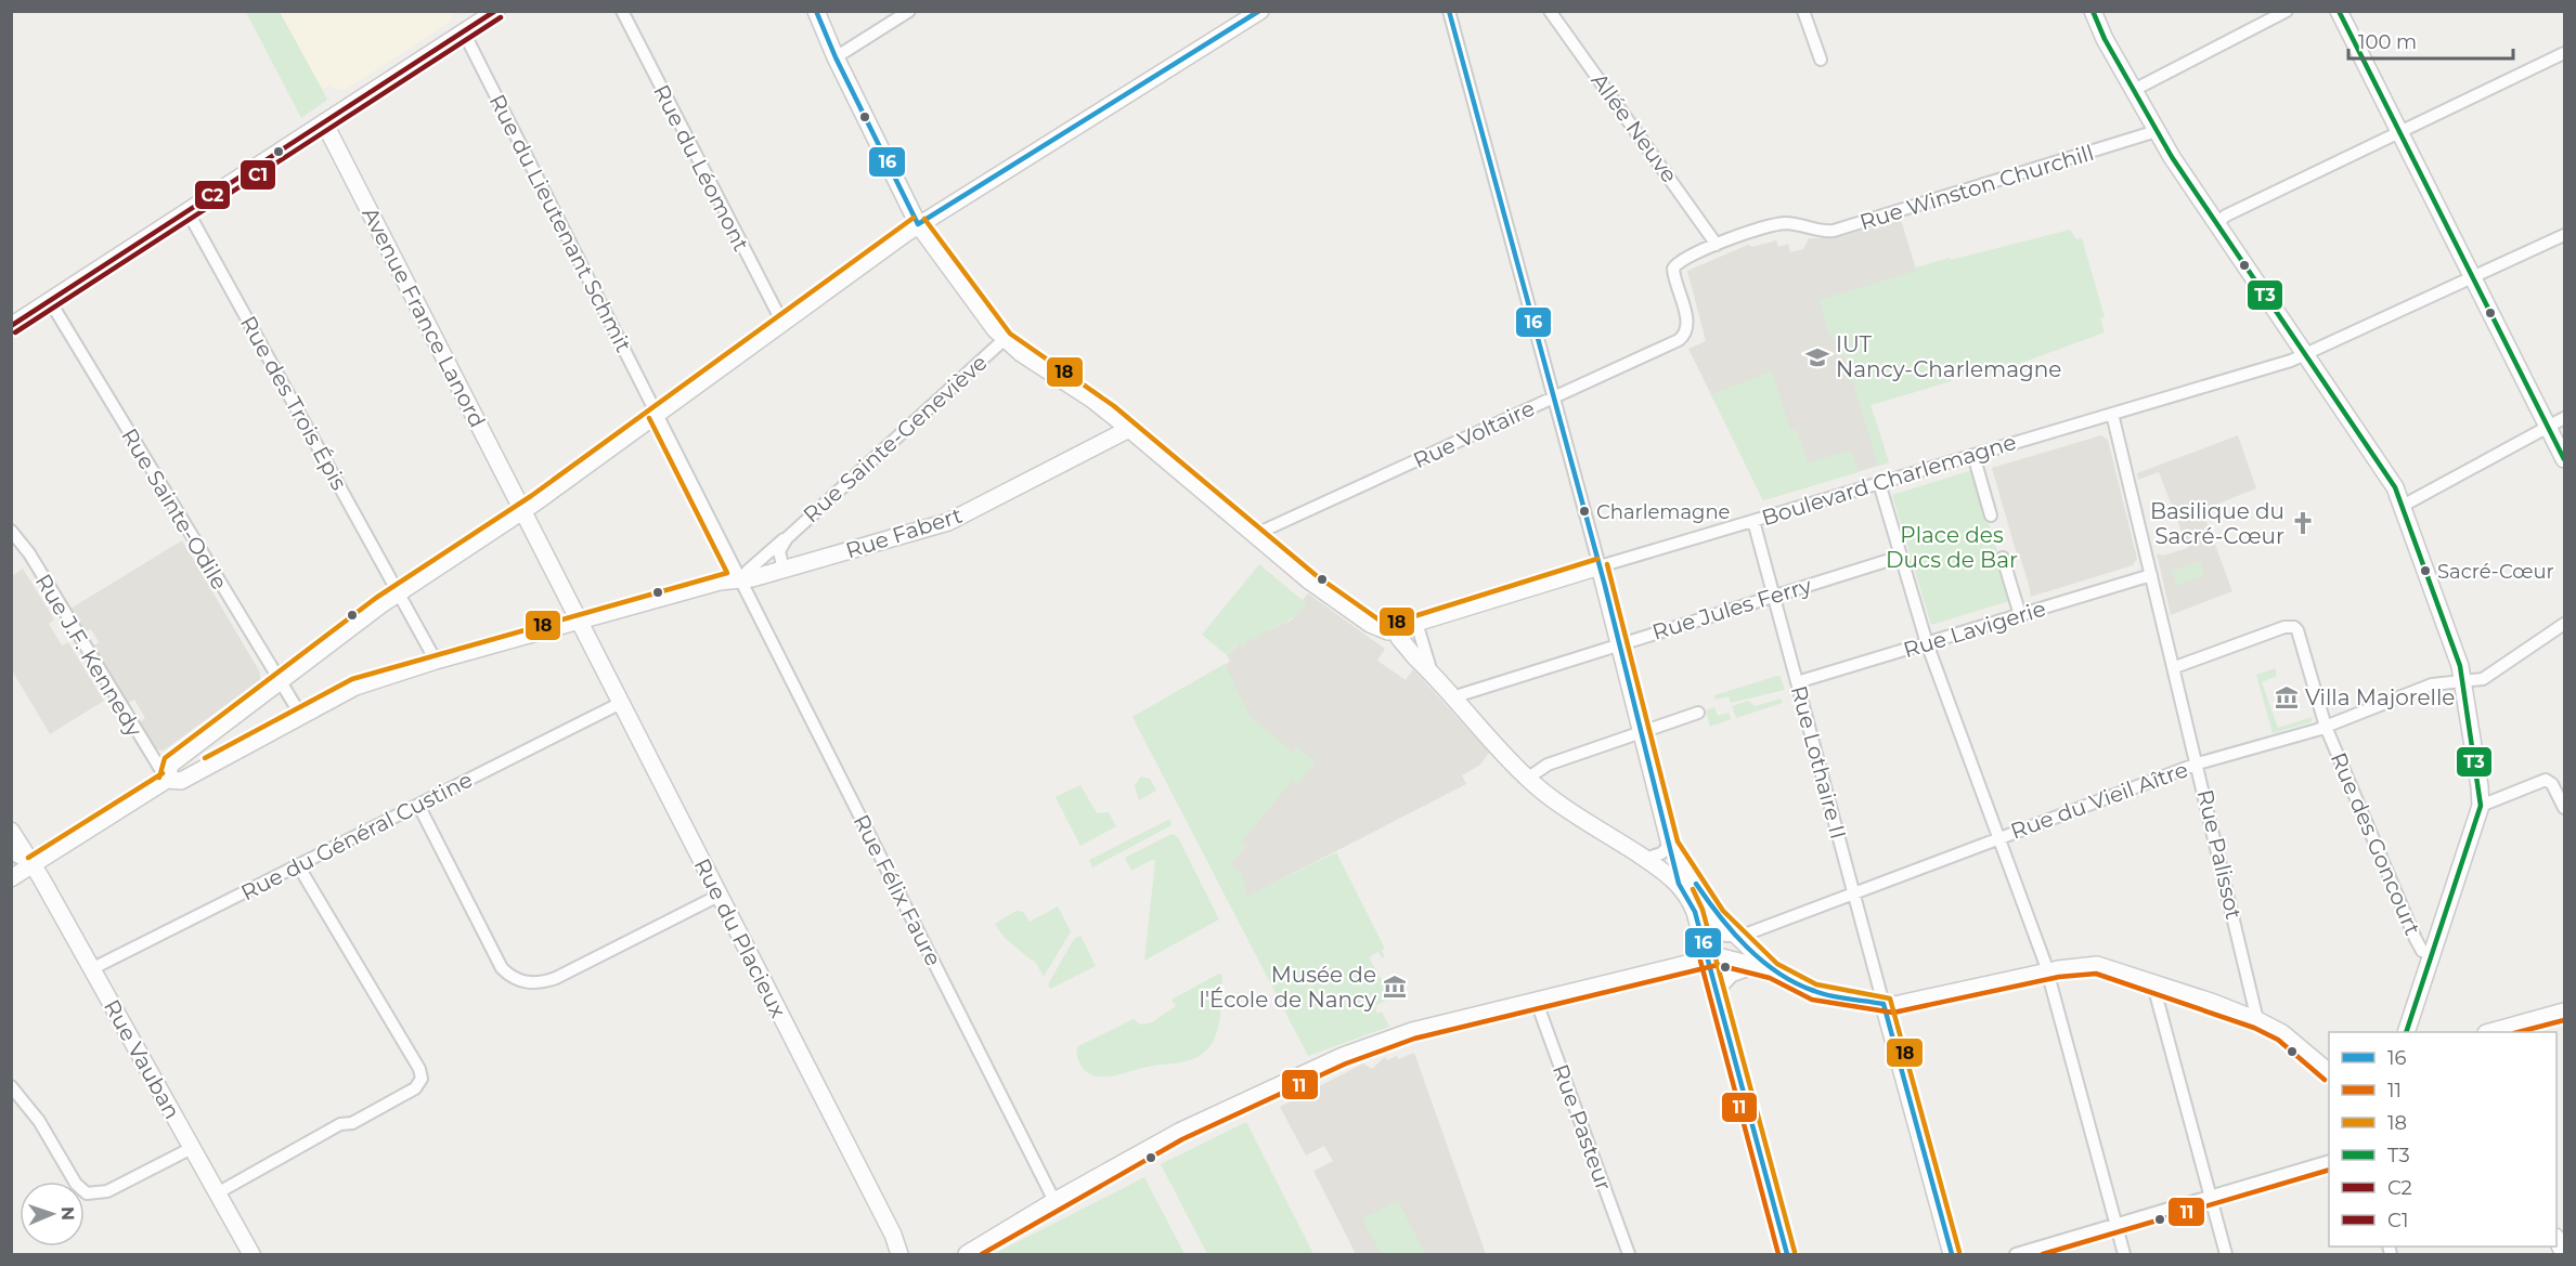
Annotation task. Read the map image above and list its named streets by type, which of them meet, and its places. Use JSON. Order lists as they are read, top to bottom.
{
  "streets": {
    "street": [
      "Allée Neuve",
      "Rue du Léomont",
      "Rue Winston Churchill",
      "Rue du Lieutenant Schmit",
      "Avenue France Lanord",
      "Rue des Trois Épis",
      "Rue Voltaire",
      "Rue Sainte-Geneviève",
      "Boulevard Charlemagne",
      "Rue Sainte-Odile",
      "Rue Fabert",
      "Rue Jules Ferry",
      "Rue Lavigerie",
      "Rue J.F. Kennedy",
      "Rue Lothaire II",
      "Rue du Vieil Aître",
      "Rue du Général Custine",
      "Rue des Goncourt",
      "Rue Palissot",
      "Rue Félix Faure",
      "Rue du Placieux",
      "Rue Vauban",
      "Rue Pasteur"
    ]
  },
  "crossings": [
    ["Allée Neuve", "Rue Voltaire"],
    ["Rue Winston Churchill", "Rue Voltaire"],
    ["Rue du Lieutenant Schmit", "Rue Sainte-Geneviève"],
    ["Rue du Lieutenant Schmit", "Rue Fabert"],
    ["Rue du Lieutenant Schmit", "Rue Félix Faure"],
    ["Avenue France Lanord", "Rue Fabert"],
    ["Avenue France Lanord", "Rue du Placieux"],
    ["Rue des Trois Épis", "Rue Fabert"],
    ["Rue Sainte-Geneviève", "Rue Fabert"],
    ["Rue Sainte-Geneviève", "Rue Félix Faure"],
    ["Boulevard Charlemagne", "Rue Lothaire II"],
    ["Boulevard Charlemagne", "Rue Palissot"],
    ["Rue Sainte-Odile", "Rue Fabert"],
    ["Rue Fabert", "Rue J.F. Kennedy"],
    ["Rue Fabert", "Rue Félix Faure"],
    ["Rue Fabert", "Rue du Placieux"],
    ["Rue Jules Ferry", "Rue Lothaire II"],
    ["Rue Lavigerie", "Rue Lothaire II"],
    ["Rue Lavigerie", "Rue Palissot"],
    ["Rue Lothaire II", "Rue du Vieil Aître"],
    ["Rue du Vieil Aître", "Rue des Goncourt"],
    ["Rue du Vieil Aître", "Rue Palissot"],
    ["Rue du Général Custine", "Rue du Placieux"],
    ["Rue du Général Custine", "Rue Vauban"],
    ["Rue des Goncourt", "Rue Palissot"]
  ],
  "parks": ["Place des Ducs de Bar"],
  "places": {
    "school or university": ["IUT Nancy-Charlemagne"],
    "other": ["Charlemagne", "Sacré-Cœur"],
    "church": ["Basilique du Sacré-Cœur"],
    "museum": ["Villa Majorelle", "Musée de l'École de Nancy"]
  },
  "lines": [
    "transit line 16",
    "transit line T3",
    "transit line C2",
    "transit line C1",
    "transit line 18",
    "transit line 11"
  ],
  "legend": [
    "16",
    "11",
    "18",
    "T3",
    "C2",
    "C1"
  ],
  "scale_bar": "100 m",
  "north": "right"
}
